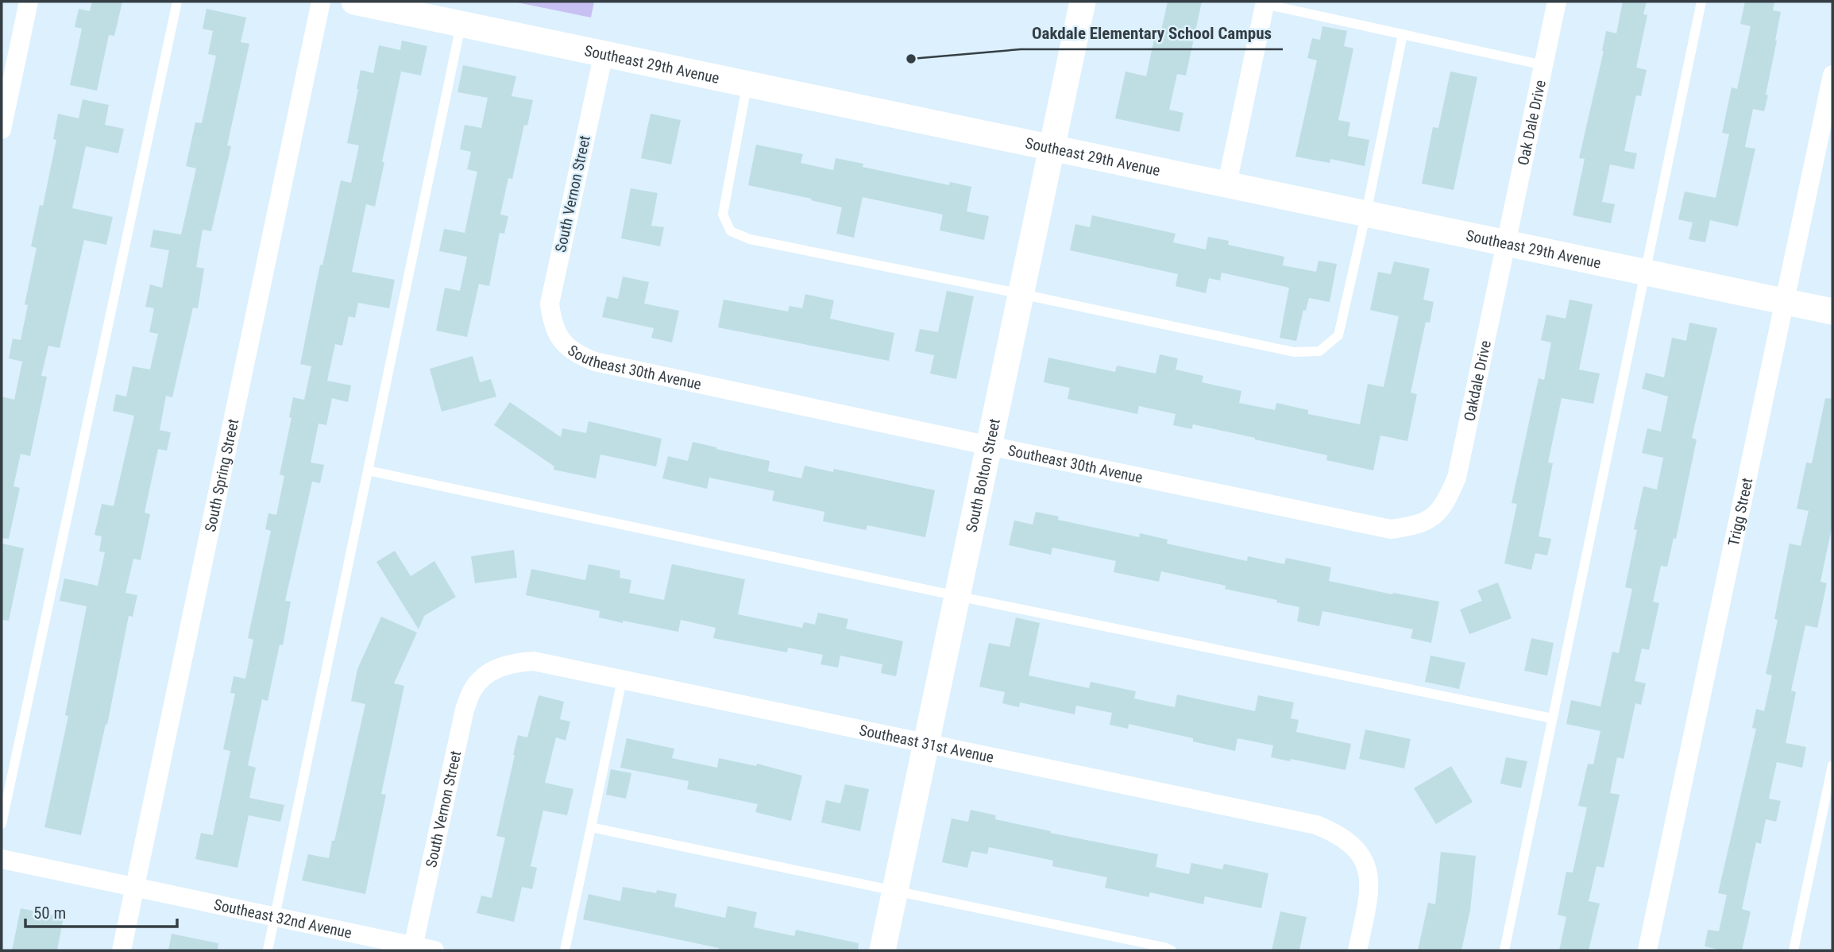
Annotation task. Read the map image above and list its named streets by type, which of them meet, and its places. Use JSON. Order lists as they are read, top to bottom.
{
  "streets": {
    "street": [
      "Southeast 29th Avenue",
      "Oak Dale Drive",
      "South Vernon Street",
      "Southeast 30th Avenue",
      "Oakdale Drive",
      "South Spring Street",
      "South Bolton Street",
      "Trigg Street",
      "Southeast 31st Avenue",
      "Southeast 32nd Avenue"
    ]
  },
  "crossings": [
    ["Southeast 29th Avenue", "Oak Dale Drive"],
    ["Southeast 29th Avenue", "South Vernon Street"],
    ["Southeast 29th Avenue", "Oakdale Drive"],
    ["Southeast 29th Avenue", "South Bolton Street"],
    ["Southeast 29th Avenue", "Trigg Street"],
    ["Oak Dale Drive", "Oakdale Drive"],
    ["South Vernon Street", "Southeast 30th Avenue"],
    ["South Vernon Street", "Southeast 31st Avenue"],
    ["South Vernon Street", "Southeast 32nd Avenue"],
    ["Southeast 30th Avenue", "Oakdale Drive"],
    ["Southeast 30th Avenue", "South Bolton Street"],
    ["South Spring Street", "Southeast 32nd Avenue"],
    ["South Bolton Street", "Southeast 31st Avenue"]
  ],
  "places": ["Oakdale Elementary School Campus"],
  "scale_bar": "50 m"
}
